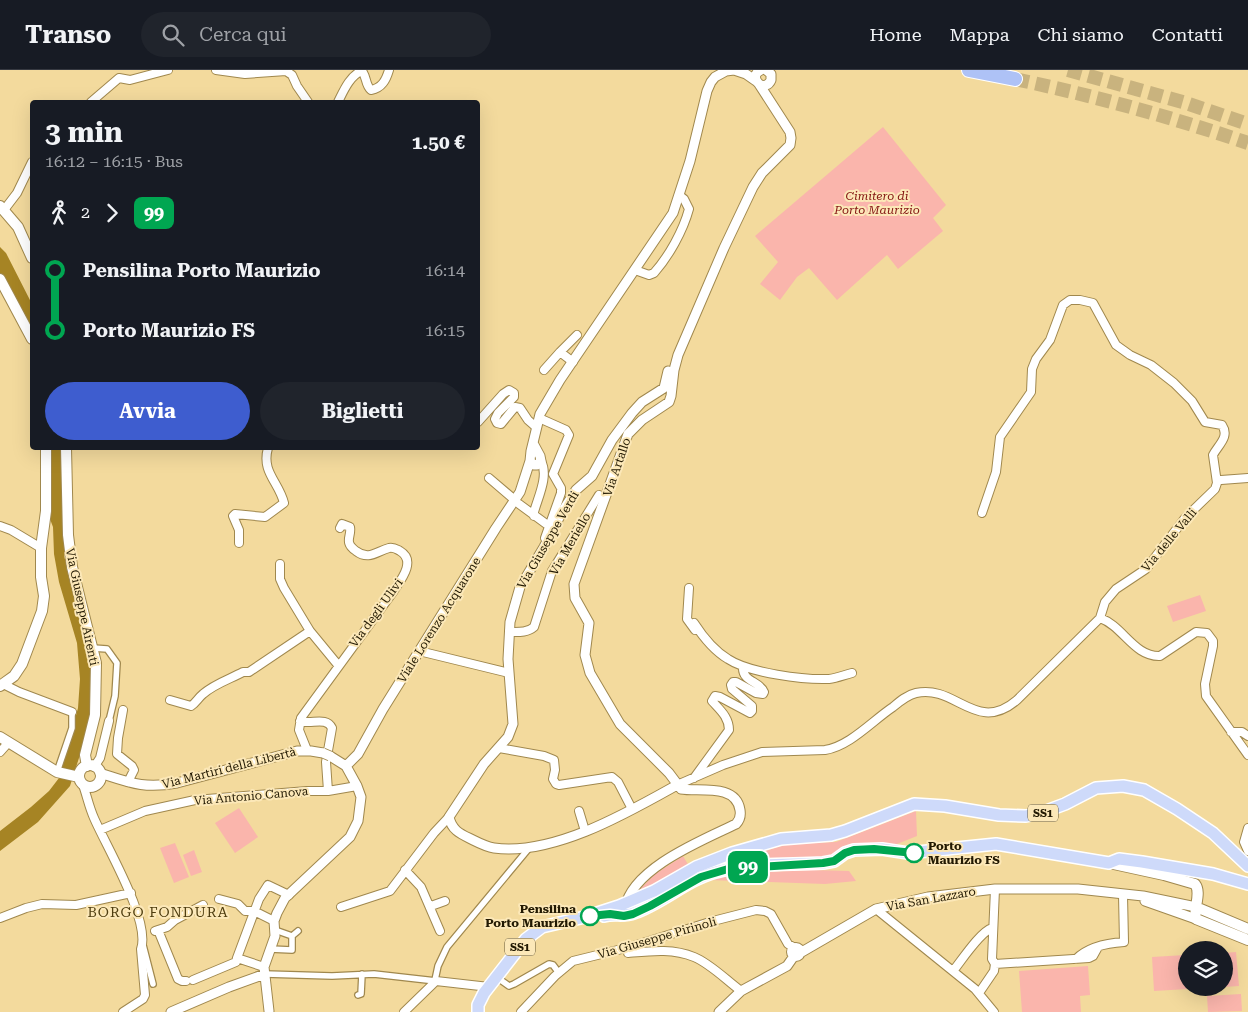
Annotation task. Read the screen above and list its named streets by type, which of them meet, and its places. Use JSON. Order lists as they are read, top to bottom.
{
  "streets": {
    "main road": ["Via Giuseppe Airenti", "SS1"],
    "street": [
      "Via Artallo",
      "Via Giuseppe Verdi",
      "Via delle Valli",
      "Via Meriello",
      "Via degli Ulivi",
      "Viale Lorenzo Acquarone",
      "Via Martiri della Libertà",
      "Via Antonio Canova",
      "Via San Lazzaro",
      "Via Giuseppe Pirinoli"
    ]
  },
  "crossings": [
    ["Via Artallo", "Via Giuseppe Verdi"],
    ["Via Giuseppe Verdi", "Via Meriello"],
    ["Via Giuseppe Airenti", "Via Martiri della Libertà"],
    ["Viale Lorenzo Acquarone", "Via Martiri della Libertà"],
    ["Via Martiri della Libertà", "Via Antonio Canova"]
  ],
  "districts": ["BORGO FONDURA"],
  "parks": ["Cimitero di Porto Maurizio"],
  "places": ["Porto Maurizio FS", "Pensilina Porto Maurizio"],
  "lines": ["bus line 99"],
  "page": {
    "header": "Transo",
    "search": "Cerca qui",
    "nav": [
      "Home",
      "Mappa",
      "Chi siamo",
      "Contatti"
    ],
    "on_map": "99",
    "heading": ["3 min", "16:12 – 16:15 · Bus", "1.50 €"],
    "legs": ["2", "99"],
    "list": [
      {
        "name": "Pensilina Porto Maurizio",
        "value": "16:14"
      },
      {
        "name": "Porto Maurizio FS",
        "value": "16:15"
      }
    ],
    "buttons": ["Avvia", "Biglietti"]
  }
}
